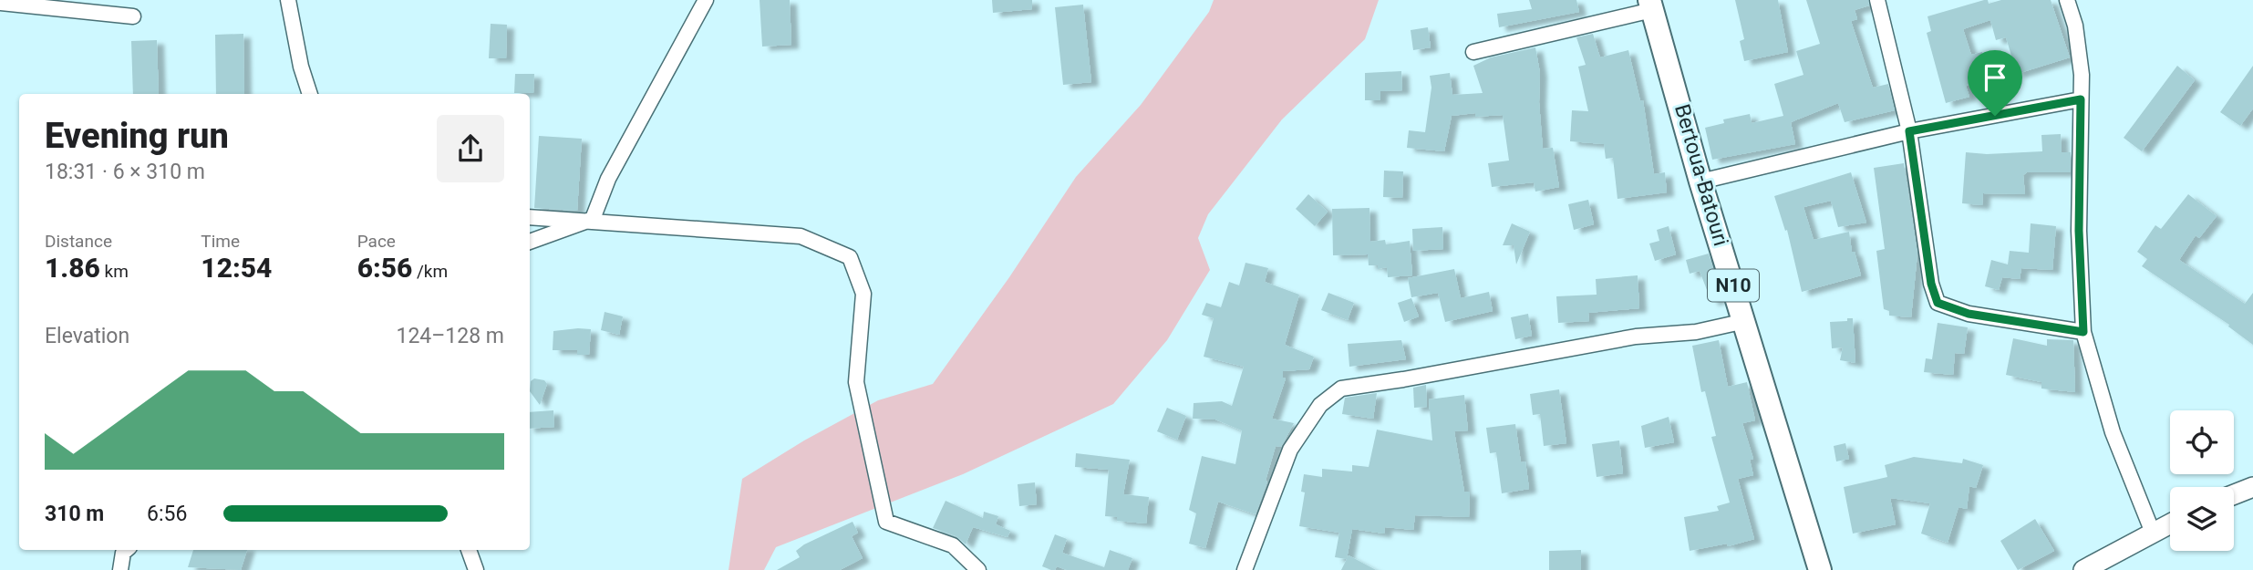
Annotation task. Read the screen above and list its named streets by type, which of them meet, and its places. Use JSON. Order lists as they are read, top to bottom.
{
  "streets": {
    "highway": ["Bertoua-Batouri", "N10"]
  },
  "page": {
    "heading": ["Evening run", "18:31 · 6 × 310 m"],
    "stats": [
      ["Distance", "1.86 km"],
      ["Time", "12:54"],
      ["Pace", "6:56 /km"]
    ],
    "chart": ["Elevation", "124–128 m"],
    "list": [
      {
        "name": "310 m",
        "note": "6:56"
      }
    ]
  }
}
